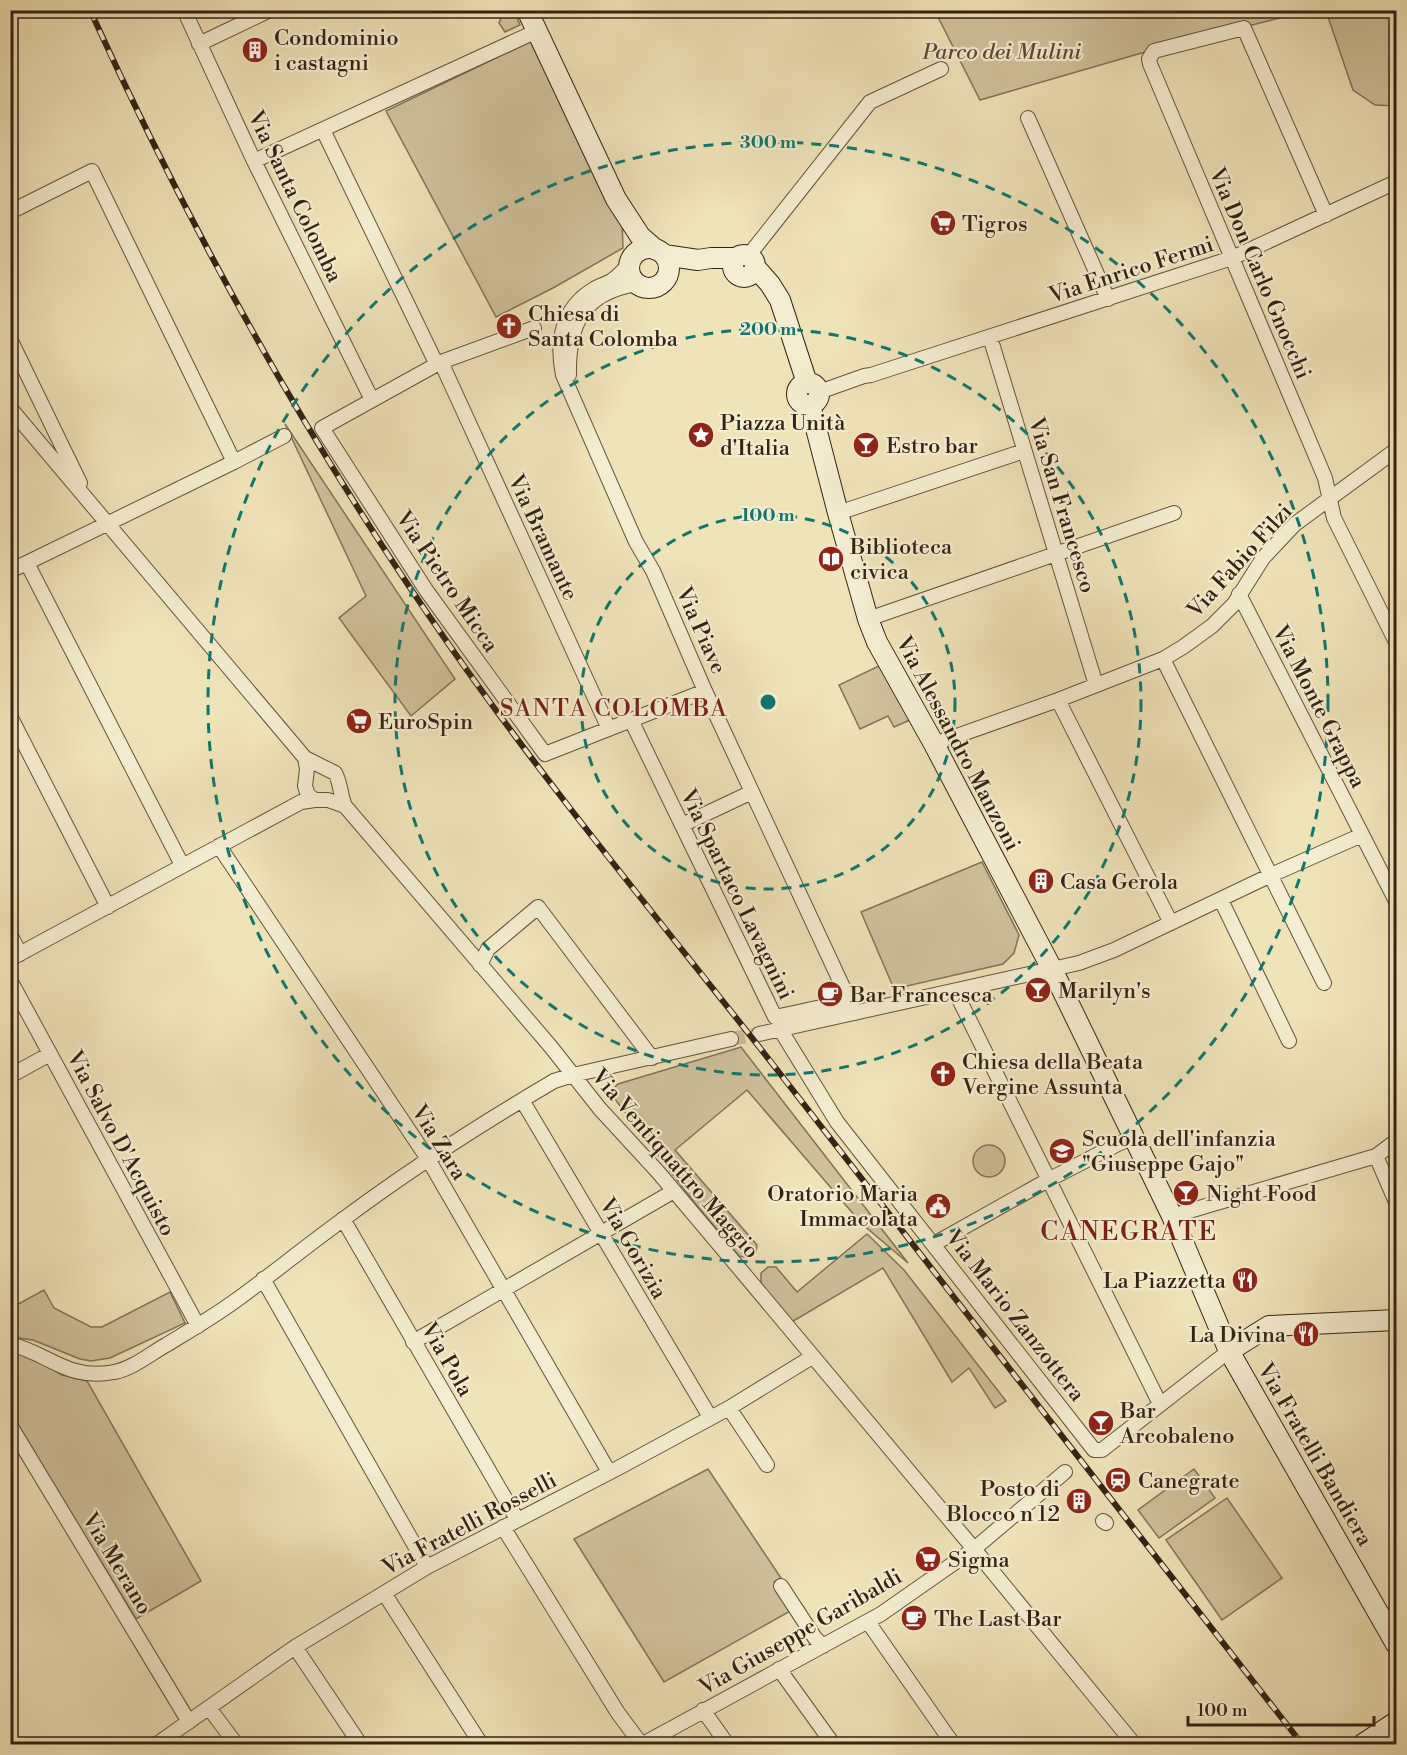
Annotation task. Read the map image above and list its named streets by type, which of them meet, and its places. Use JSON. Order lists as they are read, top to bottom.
{
  "streets": {
    "street": [
      "Via Santa Colomba",
      "Via Enrico Fermi",
      "Via Don Carlo Gnocchi",
      "Via San Francesco",
      "Via Bramante",
      "Via Fabio Filzi",
      "Via Pietro Micca",
      "Via Piave",
      "Via Monte Grappa",
      "Via Alessandro Manzoni",
      "Via Spartaco Lavagnini",
      "Via Zara",
      "Via Salvo D'Acquisto",
      "Via Ventiquattro Maggio",
      "Via Gorizia",
      "Via Mario Zanzottera",
      "Via Pola",
      "Via Fratelli Bandiera",
      "Via Fratelli Rosselli",
      "Via Merano",
      "Via Giuseppe Garibaldi"
    ]
  },
  "crossings": [
    ["Via Santa Colomba", "Via Pietro Micca"],
    ["Via Enrico Fermi", "Via Don Carlo Gnocchi"],
    ["Via Enrico Fermi", "Via San Francesco"],
    ["Via Enrico Fermi", "Via Alessandro Manzoni"],
    ["Via Don Carlo Gnocchi", "Via Fabio Filzi"],
    ["Via San Francesco", "Via Fabio Filzi"],
    ["Via Bramante", "Via Pietro Micca"],
    ["Via Fabio Filzi", "Via Monte Grappa"],
    ["Via Fabio Filzi", "Via Alessandro Manzoni"],
    ["Via Piave", "Via Spartaco Lavagnini"],
    ["Via Alessandro Manzoni", "Via Fratelli Bandiera"],
    ["Via Zara", "Via Fratelli Rosselli"],
    ["Via Ventiquattro Maggio", "Via Fratelli Rosselli"],
    ["Via Ventiquattro Maggio", "Via Giuseppe Garibaldi"],
    ["Via Gorizia", "Via Fratelli Rosselli"],
    ["Via Pola", "Via Fratelli Rosselli"],
    ["Via Fratelli Rosselli", "Via Merano"]
  ],
  "districts": ["SANTA COLOMBA", "CANEGRATE"],
  "parks": ["Parco dei Mulini"],
  "places": {
    "building": ["Condominio i castagni", "Casa Gerola", "Posto di Blocco n 12"],
    "supermarket": ["Tigros", "EuroSpin", "Sigma"],
    "church": ["Chiesa di Santa Colomba", "Chiesa della Beata Vergine Assunta"],
    "place": ["Piazza Unità d'Italia"],
    "bar": [
      "Estro bar",
      "Marilyn's",
      "Night Food",
      "Bar Arcobaleno"
    ],
    "library": ["Biblioteca civica"],
    "cafe": ["Bar Francesca", "The Last Bar"],
    "school or university": ["Scuola dell'infanzia \"Giuseppe Gajo\""],
    "public building": ["Oratorio Maria Immacolata"],
    "restaurant": ["La Piazzetta", "La Divina"],
    "station": ["Canegrate"]
  },
  "scale_bar": "100 m",
  "rings": ["300 m", "200 m", "100 m"]
}
